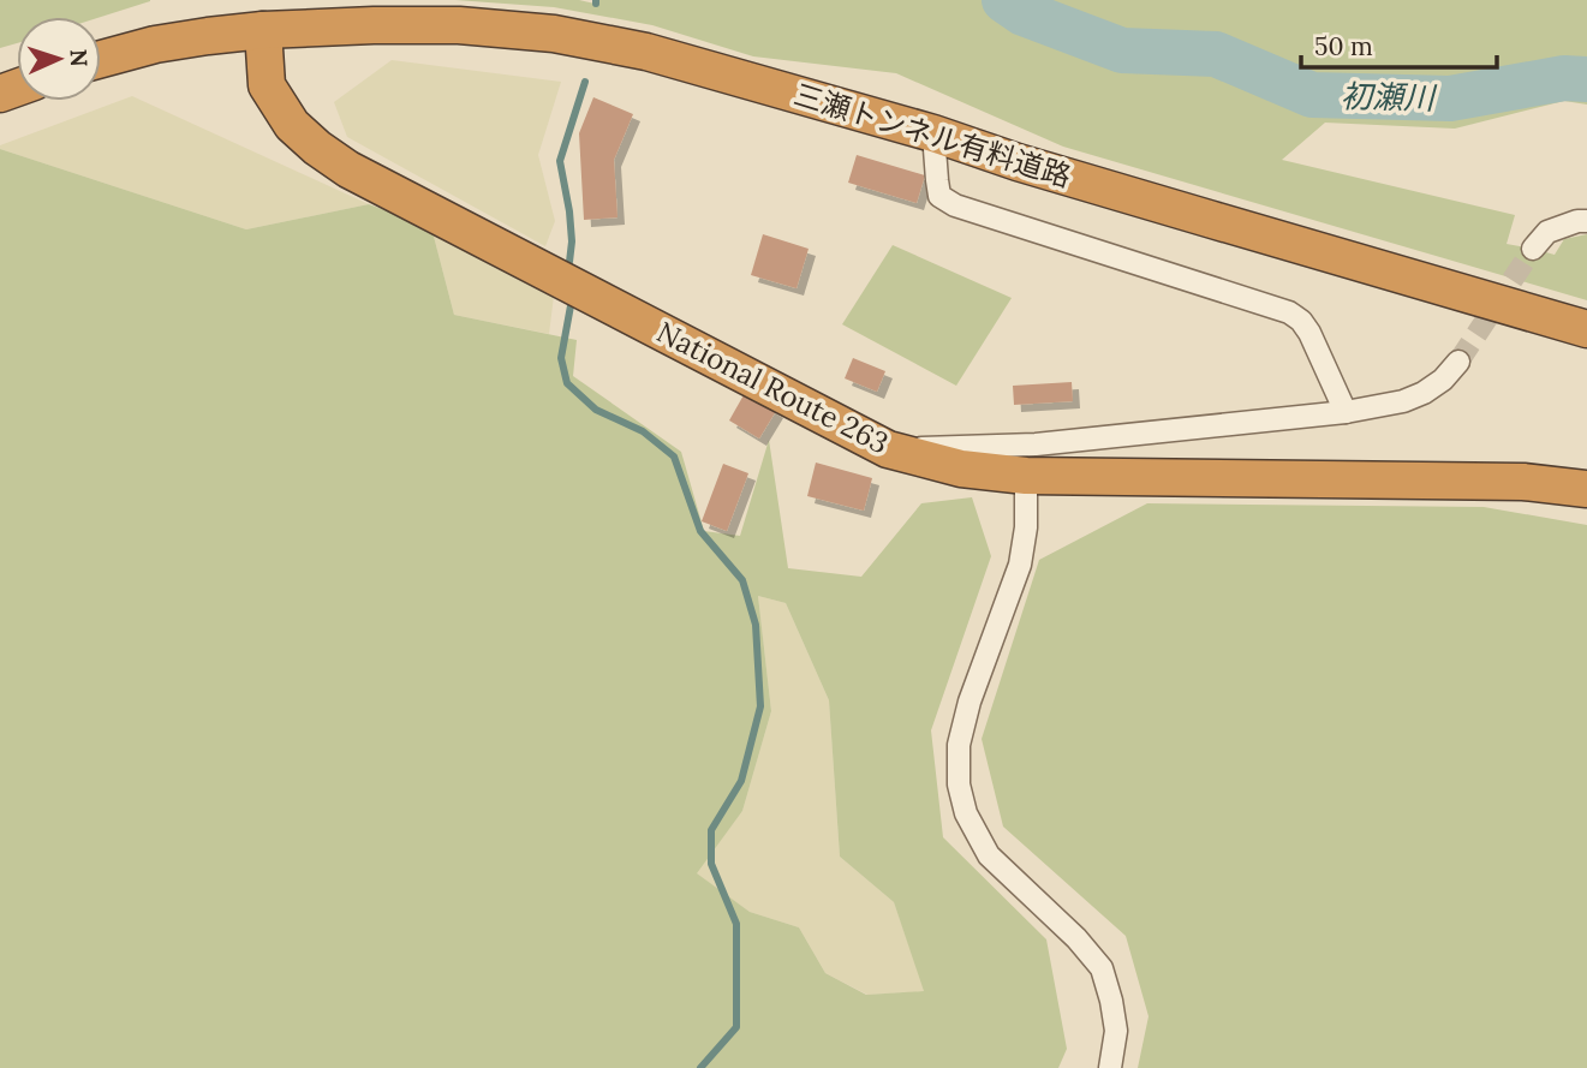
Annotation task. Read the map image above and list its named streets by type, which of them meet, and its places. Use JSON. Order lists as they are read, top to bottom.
{
  "streets": {
    "highway": ["三瀬トンネル有料道路", "National Route 263"]
  },
  "crossings": [
    ["三瀬トンネル有料道路", "National Route 263"]
  ],
  "water": ["初瀬川"],
  "scale_bar": "50 m",
  "north": "right"
}
